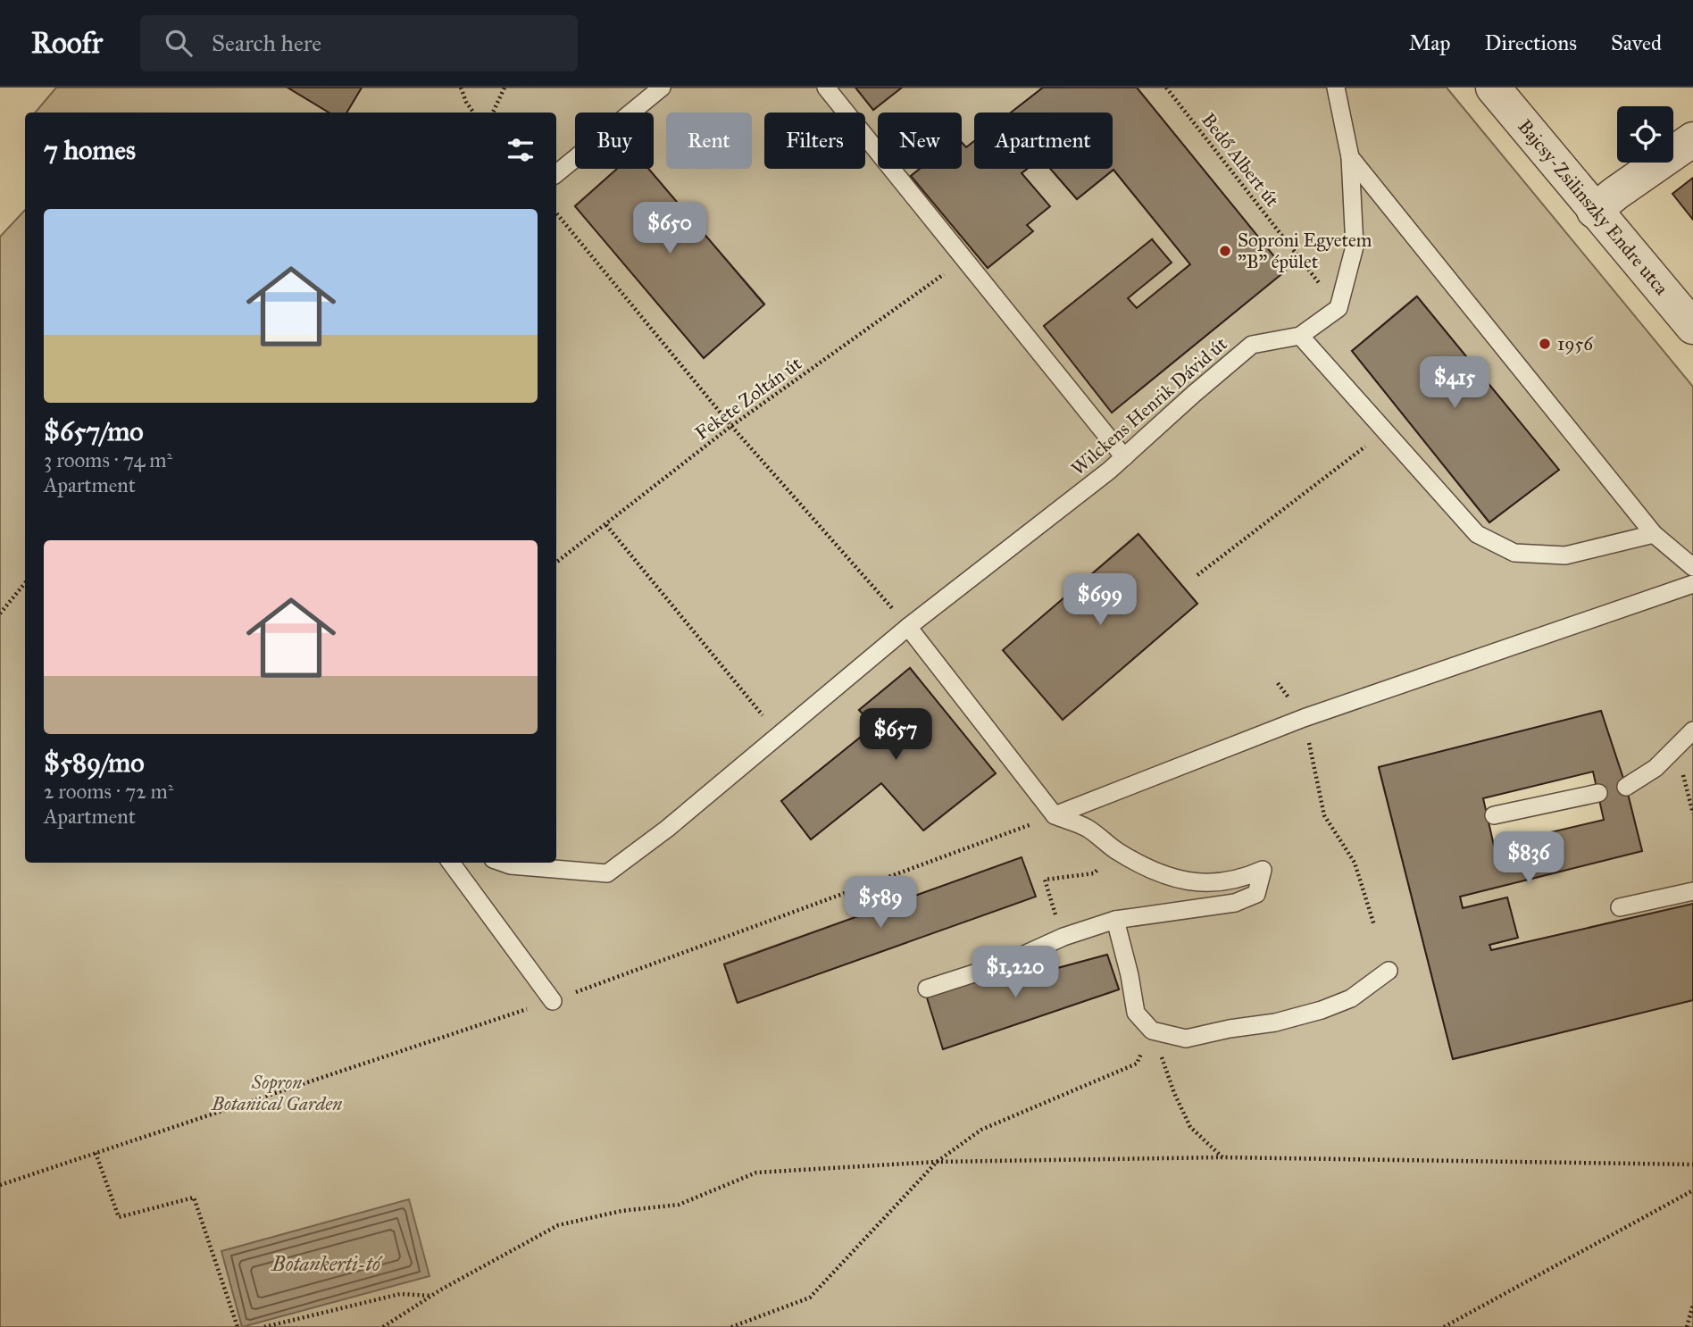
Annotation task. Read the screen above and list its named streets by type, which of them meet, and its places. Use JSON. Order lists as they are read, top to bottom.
{
  "streets": {
    "street": ["Bajcsy-Zsilinszky Endre utca"],
    "lane": ["Wilckens Henrik Dávid út"],
    "path": ["Bedő Albert út", "Fekete Zoltán út"]
  },
  "crossings": [
    ["Bedő Albert út", "Wilckens Henrik Dávid út"]
  ],
  "water": ["Botankerti-tó"],
  "parks": ["Sopron Botanical Garden"],
  "places": ["Soproni Egyetem \"B\" épület", "1956"],
  "page": {
    "header": "Roofr",
    "search": "Search here",
    "nav": ["Map", "Directions", "Saved"],
    "chip": [
      "Buy",
      "Rent",
      "Filters",
      "New",
      "Apartment"
    ],
    "heading": "7 homes",
    "list": [
      {
        "name": "$657/mo",
        "note": "3 rooms · 74 m² · Apartment"
      },
      {
        "name": "$589/mo",
        "note": "2 rooms · 72 m² · Apartment"
      }
    ],
    "price": [
      "$650",
      "$415",
      "$699",
      "$657",
      "$836",
      "$589",
      "$1,220"
    ]
  }
}
